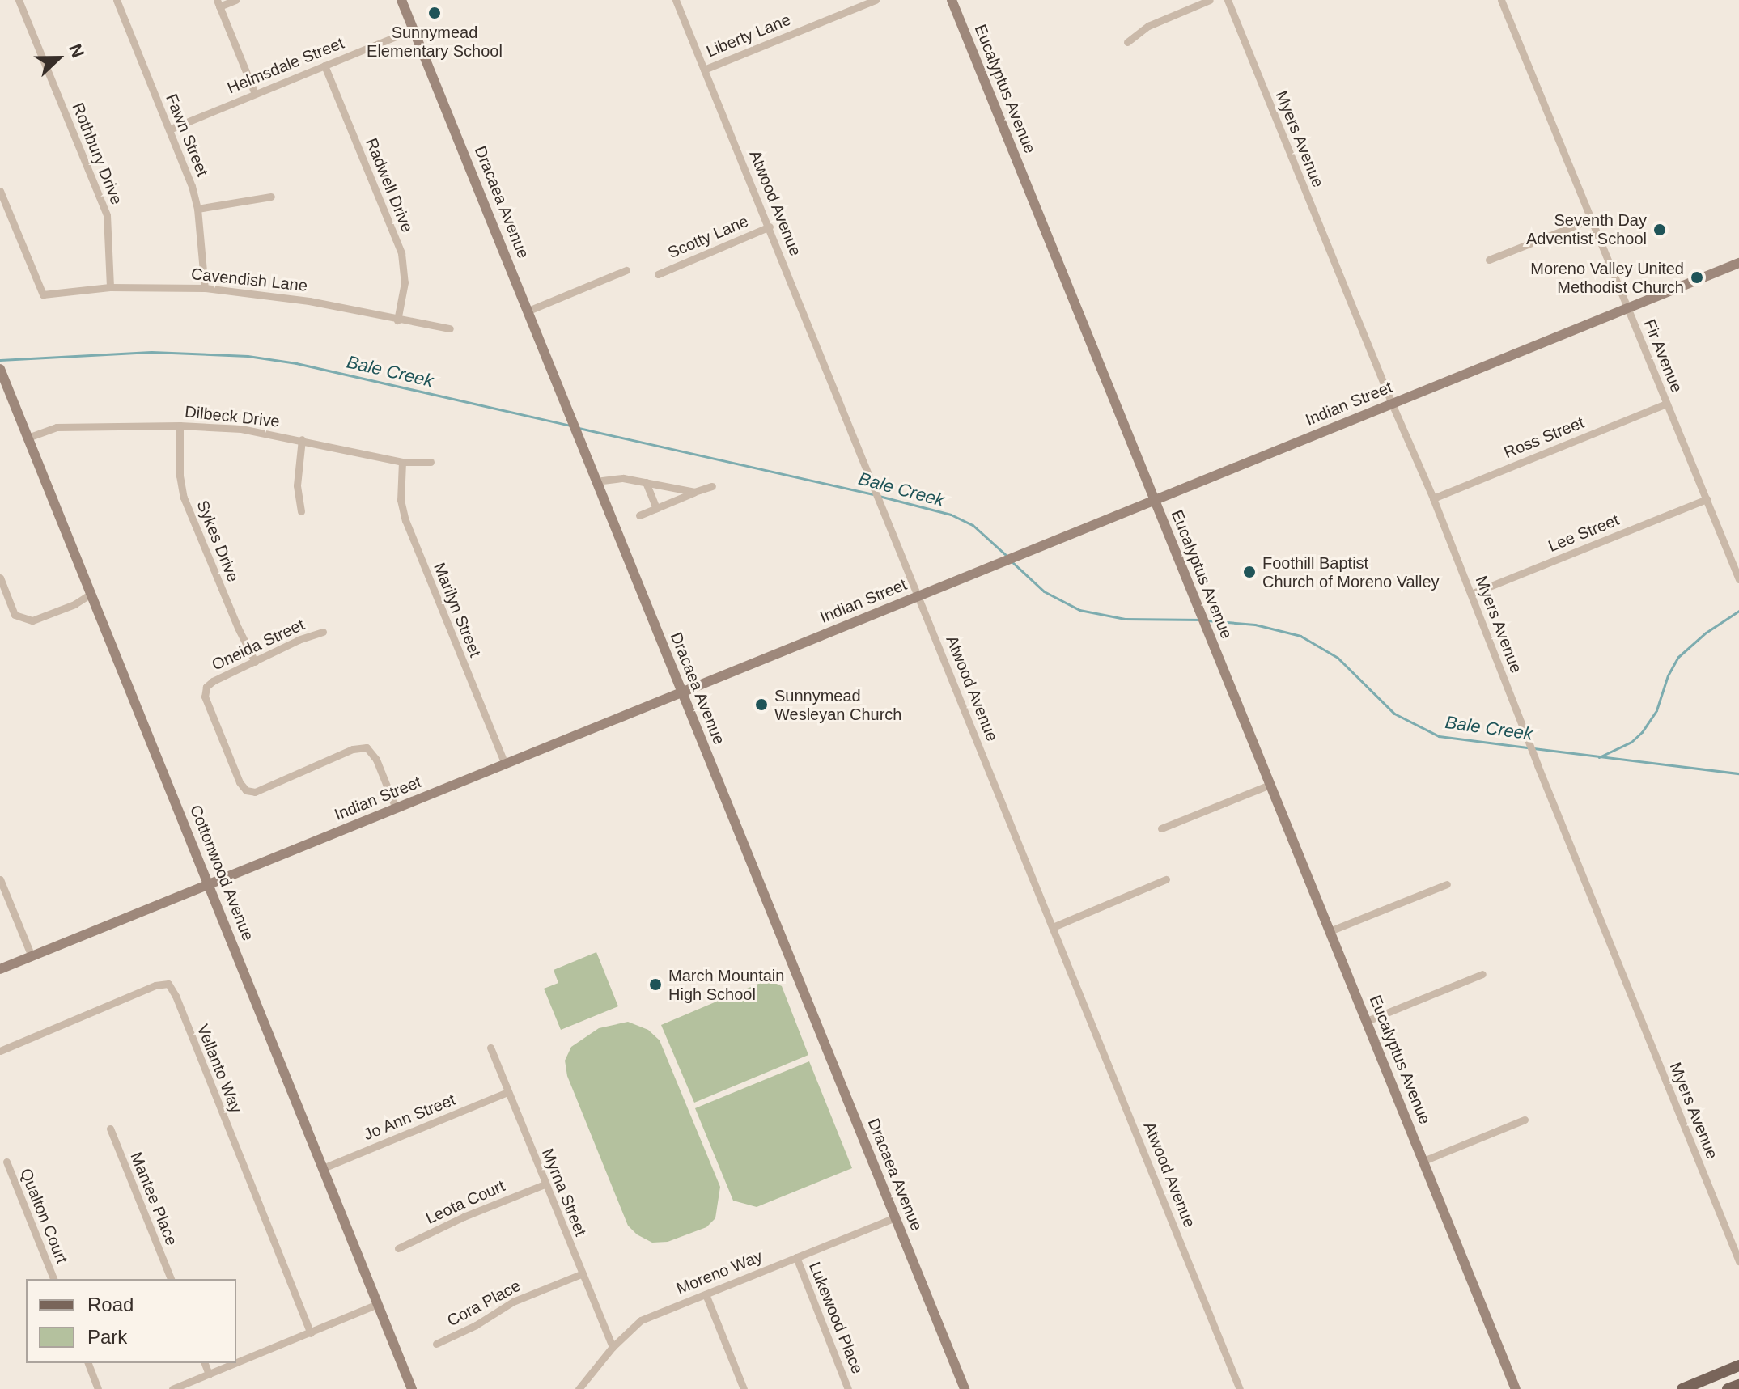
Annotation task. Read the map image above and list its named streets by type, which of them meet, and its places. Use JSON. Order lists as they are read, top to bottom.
{
  "streets": {
    "street": [
      "Liberty Lane",
      "Helmsdale Street",
      "Eucalyptus Avenue",
      "Fawn Street",
      "Myers Avenue",
      "Rothbury Drive",
      "Radwell Drive",
      "Dracaea Avenue",
      "Atwood Avenue",
      "Scotty Lane",
      "Cavendish Lane",
      "Fir Avenue",
      "Indian Street",
      "Dilbeck Drive",
      "Ross Street",
      "Lee Street",
      "Sykes Drive",
      "Marilyn Street",
      "Oneida Street",
      "Cottonwood Avenue",
      "Vellanto Way",
      "Jo Ann Street",
      "Myrna Street",
      "Mantee Place",
      "Leota Court",
      "Qualton Court",
      "Moreno Way",
      "Cora Place",
      "Lukewood Place"
    ]
  },
  "crossings": [
    ["Liberty Lane", "Atwood Avenue"],
    ["Helmsdale Street", "Fawn Street"],
    ["Helmsdale Street", "Radwell Drive"],
    ["Helmsdale Street", "Dracaea Avenue"],
    ["Eucalyptus Avenue", "Indian Street"],
    ["Fawn Street", "Cavendish Lane"],
    ["Myers Avenue", "Indian Street"],
    ["Myers Avenue", "Ross Street"],
    ["Myers Avenue", "Lee Street"],
    ["Rothbury Drive", "Cavendish Lane"],
    ["Radwell Drive", "Cavendish Lane"],
    ["Dracaea Avenue", "Indian Street"],
    ["Dracaea Avenue", "Moreno Way"],
    ["Atwood Avenue", "Scotty Lane"],
    ["Atwood Avenue", "Indian Street"],
    ["Fir Avenue", "Indian Street"],
    ["Fir Avenue", "Ross Street"],
    ["Fir Avenue", "Lee Street"],
    ["Indian Street", "Marilyn Street"],
    ["Indian Street", "Oneida Street"],
    ["Indian Street", "Cottonwood Avenue"],
    ["Dilbeck Drive", "Sykes Drive"],
    ["Dilbeck Drive", "Marilyn Street"],
    ["Dilbeck Drive", "Cottonwood Avenue"],
    ["Sykes Drive", "Oneida Street"],
    ["Cottonwood Avenue", "Jo Ann Street"],
    ["Jo Ann Street", "Myrna Street"],
    ["Myrna Street", "Leota Court"],
    ["Myrna Street", "Moreno Way"],
    ["Myrna Street", "Cora Place"],
    ["Moreno Way", "Lukewood Place"]
  ],
  "water": ["Bale Creek"],
  "places": [
    "Sunnymead Elementary School",
    "Seventh Day Adventist School",
    "Moreno Valley United Methodist Church",
    "Foothill Baptist Church of Moreno Valley",
    "Sunnymead Wesleyan Church",
    "March Mountain High School"
  ],
  "legend": ["Road", "Park"],
  "north": "right"
}
